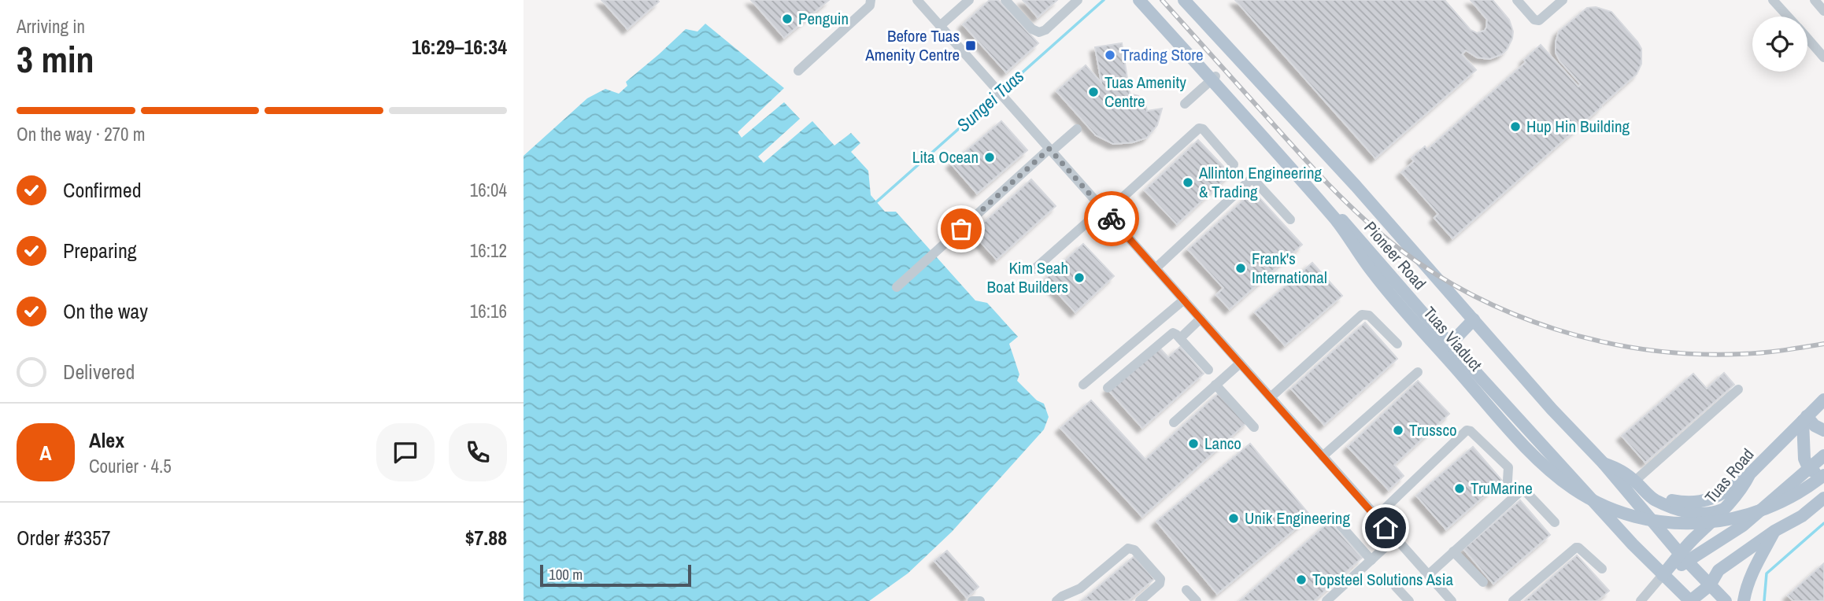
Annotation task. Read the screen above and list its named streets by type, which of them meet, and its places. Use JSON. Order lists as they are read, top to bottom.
{
  "streets": {
    "main road": ["Pioneer Road", "Tuas Viaduct", "Tuas Road"]
  },
  "crossings": [
    ["Pioneer Road", "Tuas Road"]
  ],
  "water": ["Sungei Tuas"],
  "places": {
    "other": [
      "Penguin",
      "Trading Store",
      "Tuas Amenity Centre",
      "Hup Hin Building",
      "Lita Ocean",
      "Allinton Engineering & Trading",
      "Frank's International",
      "Kim Seah Boat Builders",
      "Trussco",
      "Lanco",
      "TruMarine",
      "Unik Engineering",
      "Topsteel Solutions Asia"
    ],
    "transit": ["Before Tuas Amenity Centre"]
  },
  "scale_bar": "100 m",
  "page": {
    "heading": ["3 min", "Arriving in", "16:29–16:34"],
    "panel": [
      "Alex",
      "Courier · 4.5",
      "Order #3357",
      "$7.88"
    ],
    "bar": "On the way · 270 m",
    "list": [
      ["Confirmed", "16:04"],
      ["Preparing", "16:12"],
      ["On the way", "16:16"],
      "Delivered"
    ],
    "round": "A",
    "scale": "100 m"
  }
}
